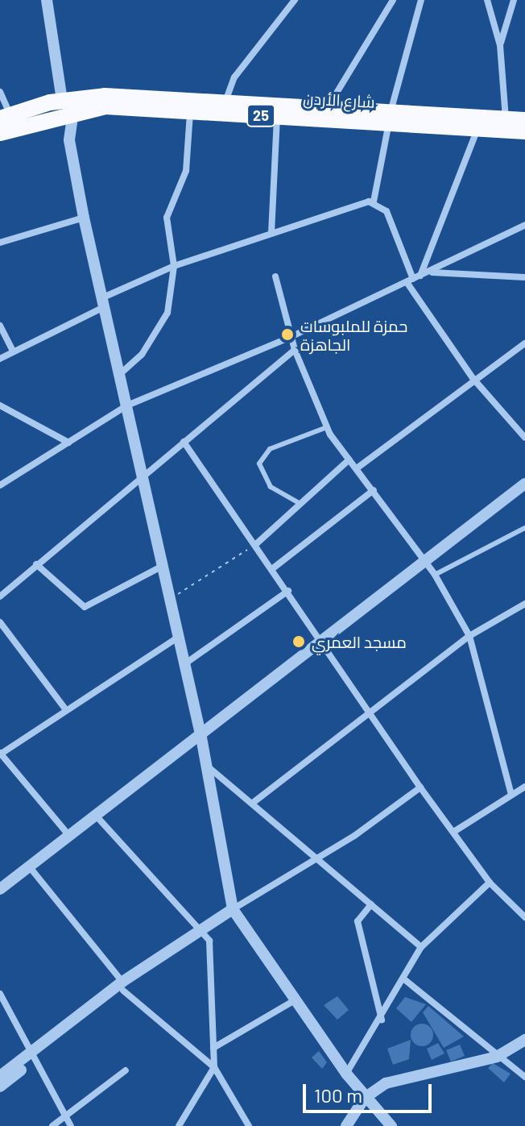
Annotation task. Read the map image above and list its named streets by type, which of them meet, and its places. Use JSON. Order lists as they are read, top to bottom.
{
  "streets": {
    "highway": ["شارع الأردن", "25"]
  },
  "places": ["حمزة للملبوسات الجاهزة", "مسجد العمري"],
  "scale_bar": "100 m"
}
